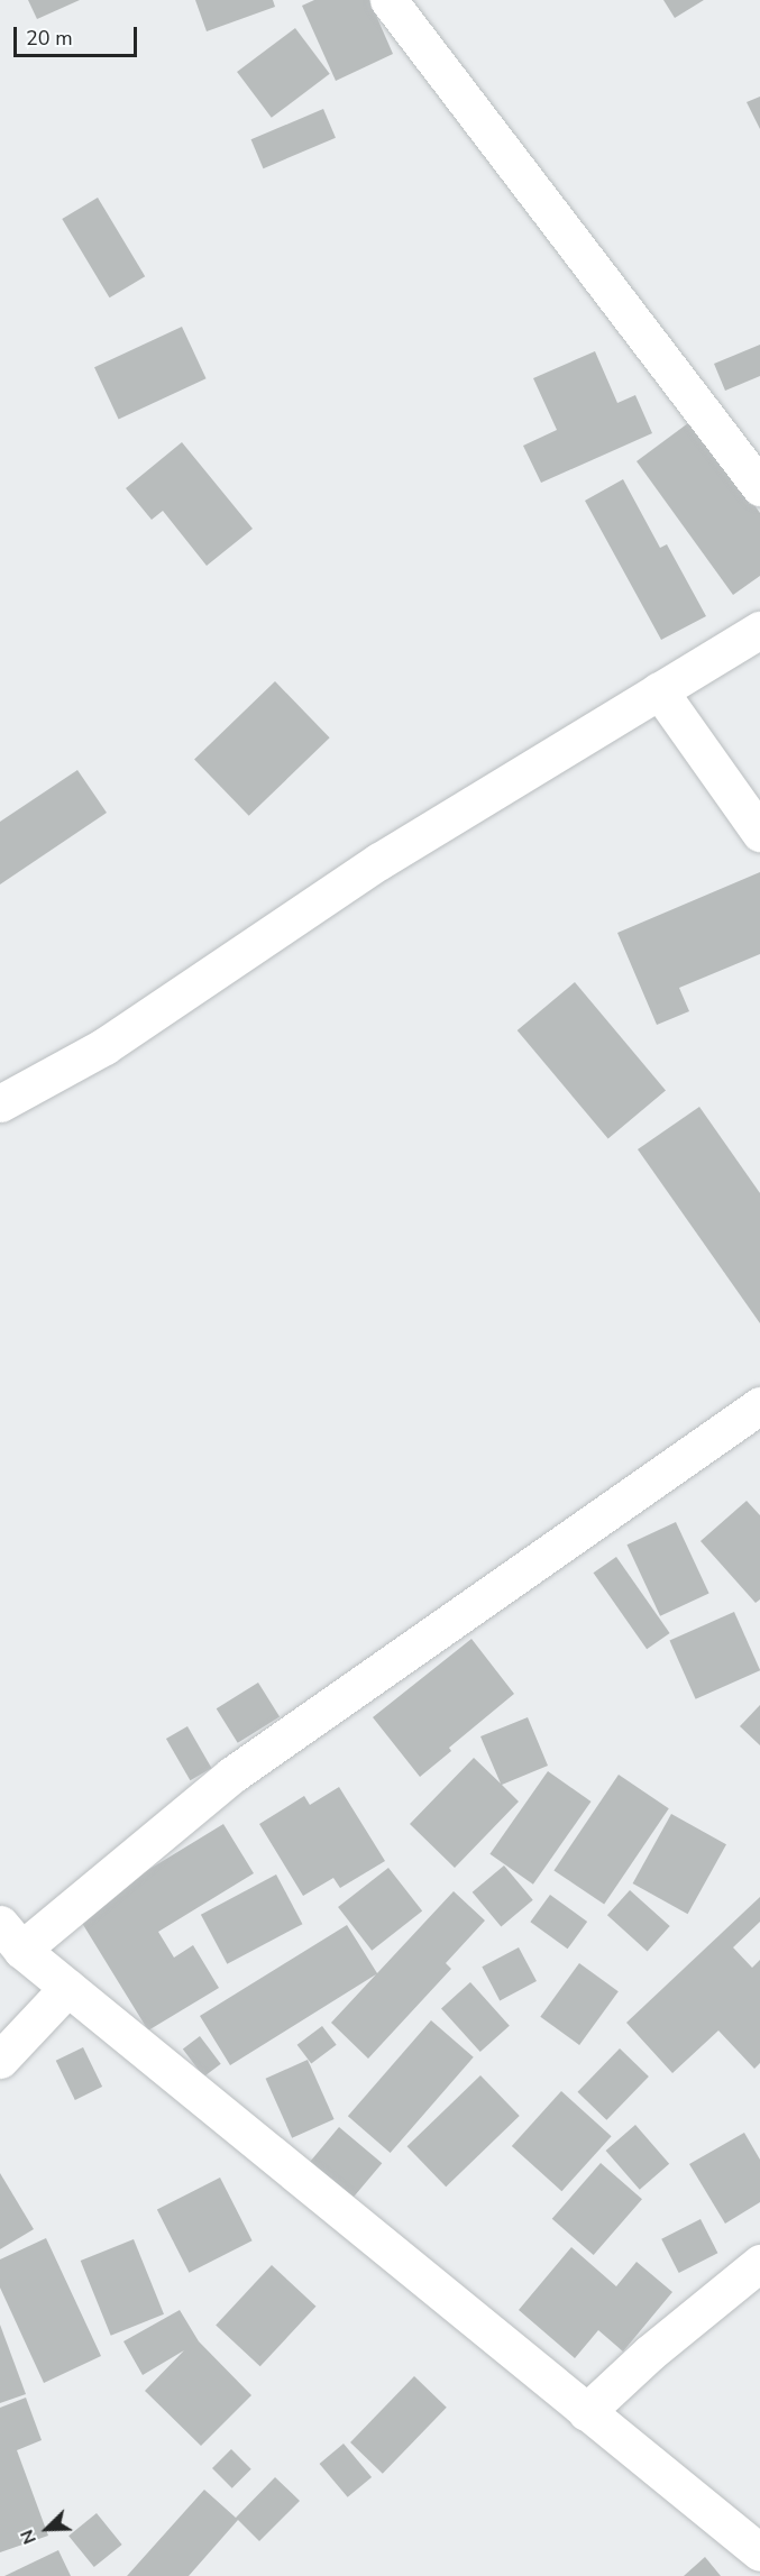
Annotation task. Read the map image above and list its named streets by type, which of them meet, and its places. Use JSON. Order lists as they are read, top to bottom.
{
  "scale_bar": "20 m",
  "north": "bottom left"
}
